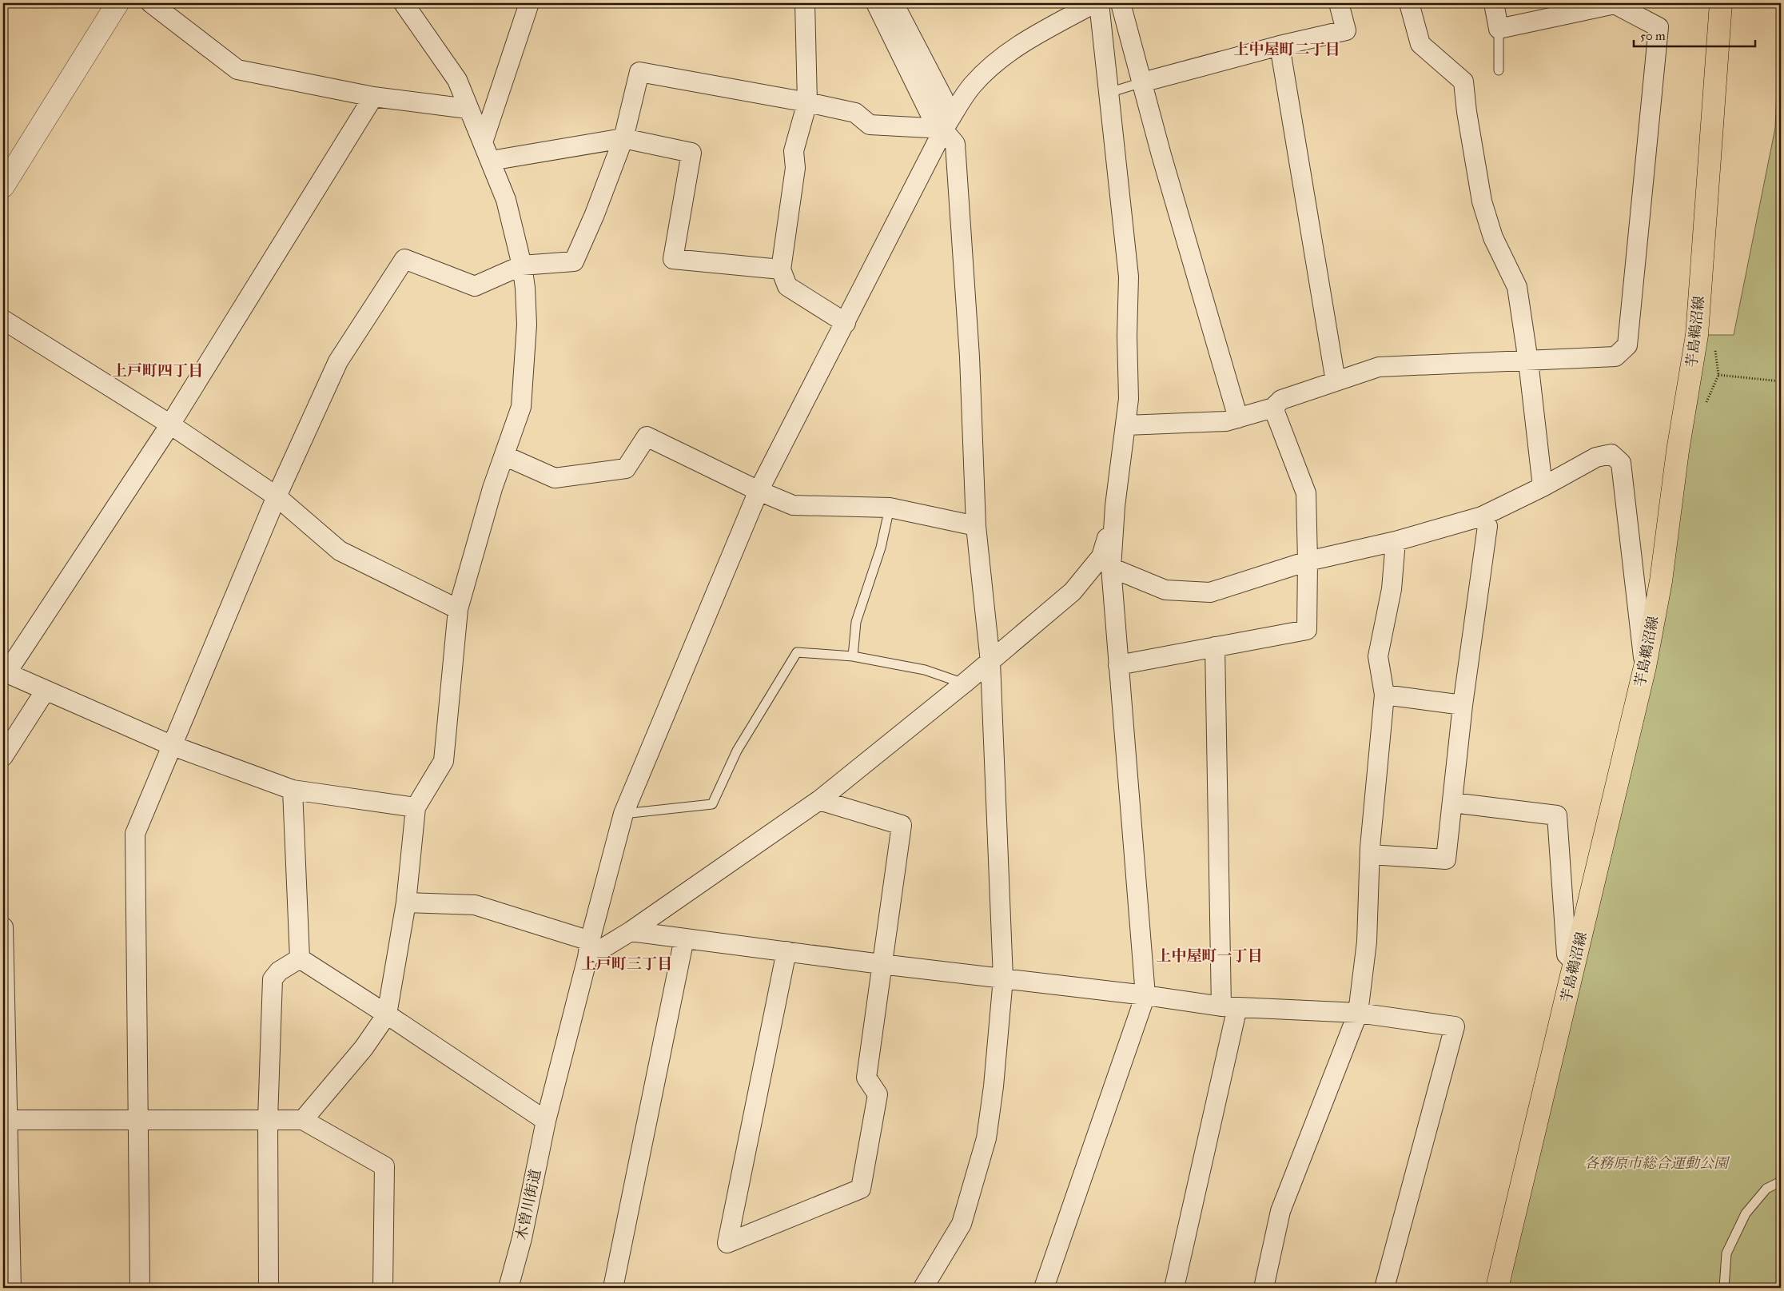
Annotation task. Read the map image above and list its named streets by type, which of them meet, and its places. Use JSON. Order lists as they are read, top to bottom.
{
  "streets": {
    "main road": ["芋島鵜沼線"],
    "street": ["木曽川街道"]
  },
  "districts": [
    "上中屋町二丁目",
    "上戸町四丁目",
    "上中屋町一丁目",
    "上戸町三丁目"
  ],
  "parks": ["各務原市総合運動公園"],
  "scale_bar": "50 m"
}
